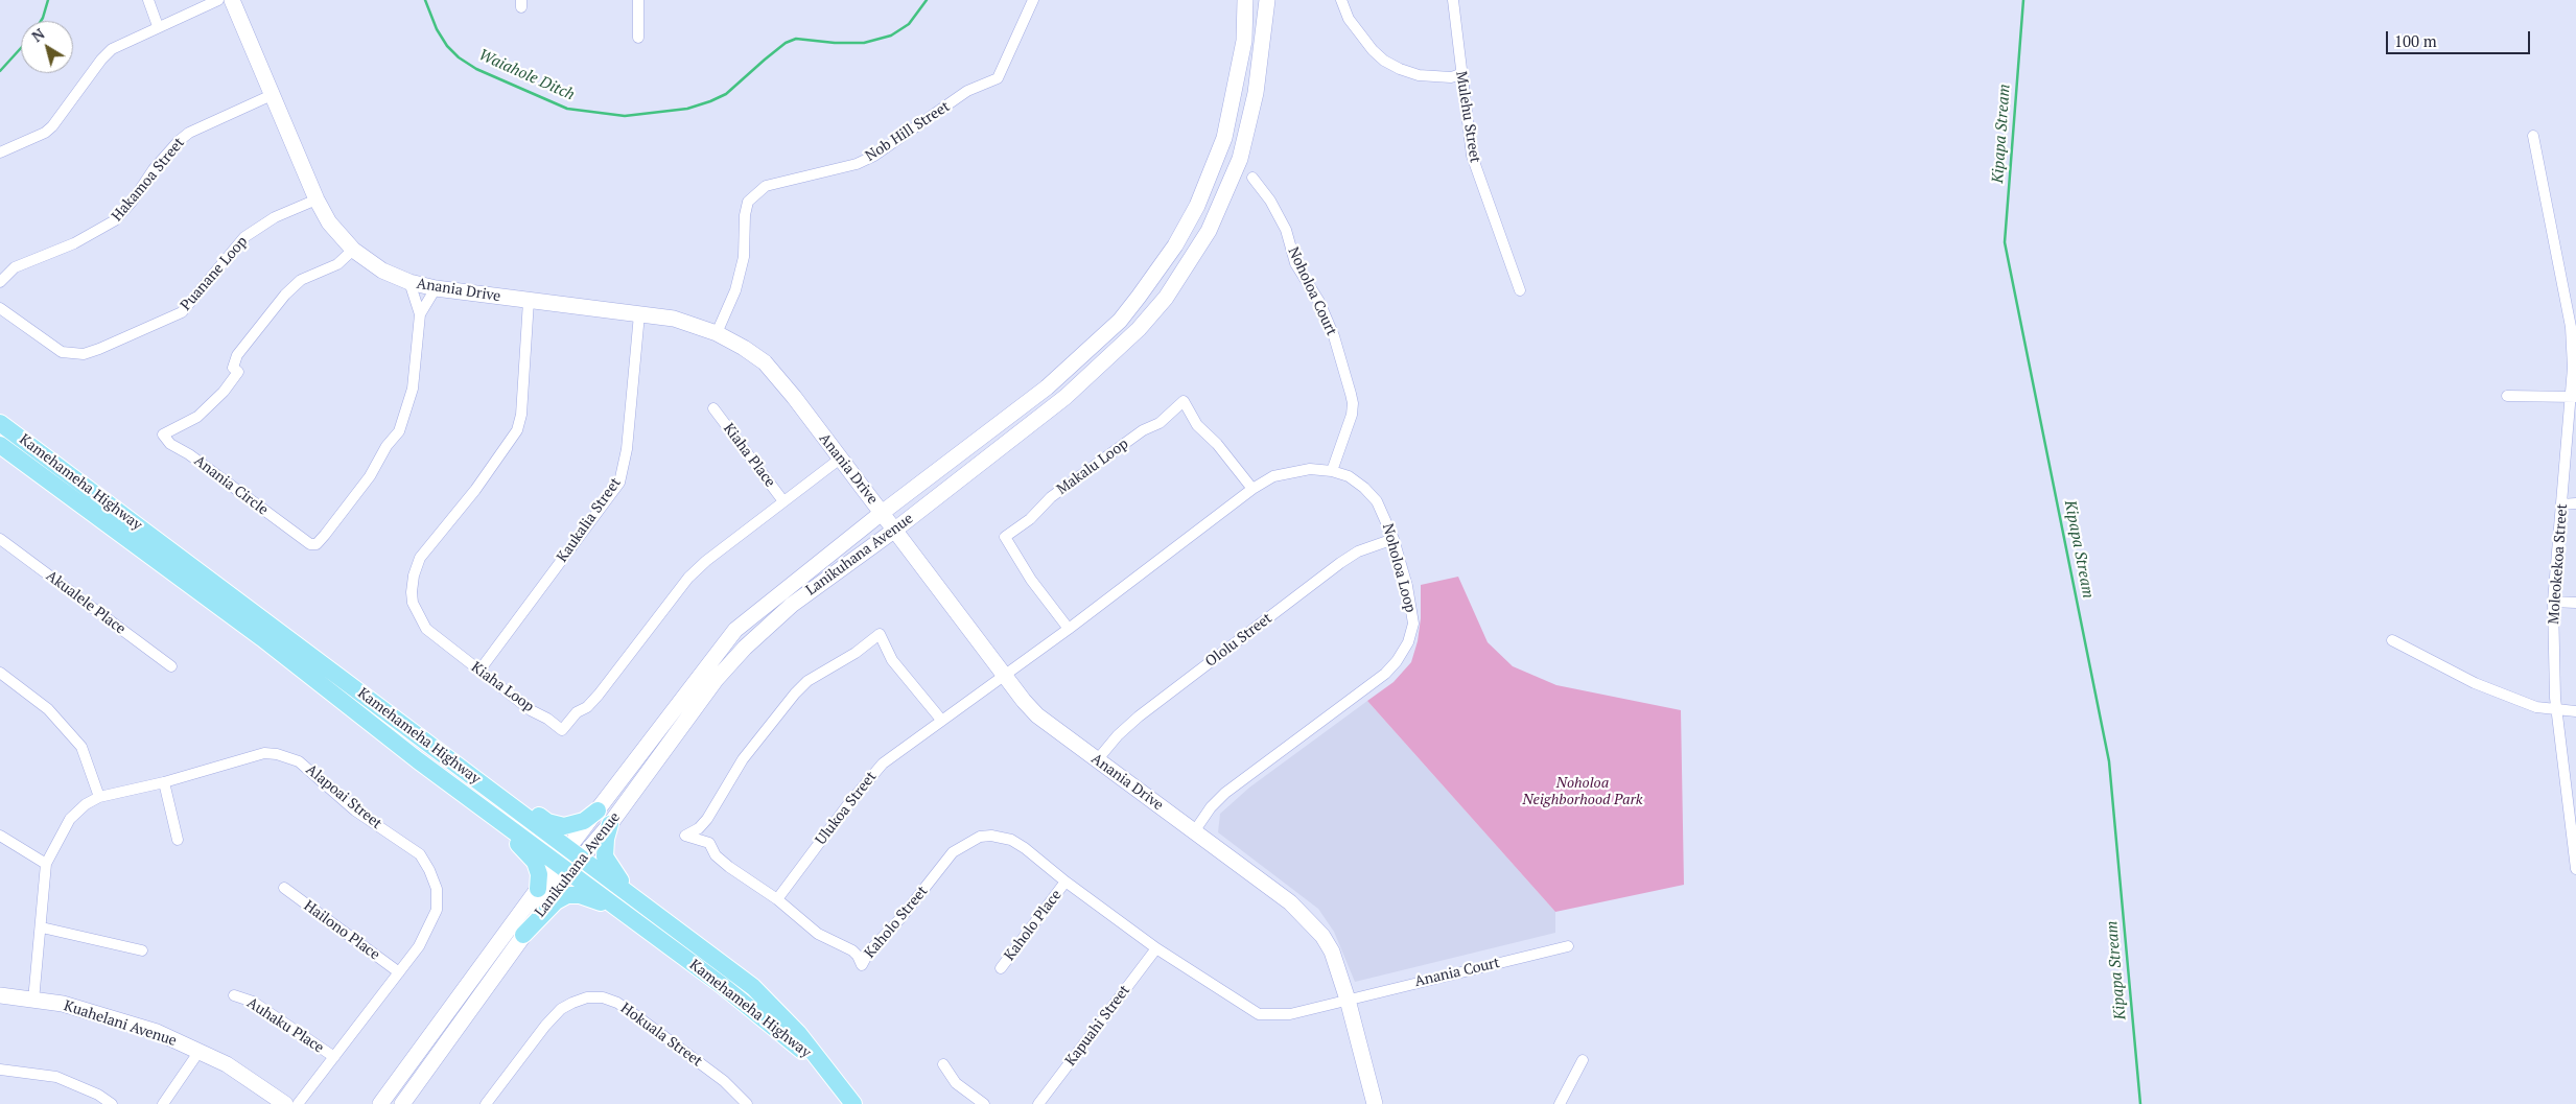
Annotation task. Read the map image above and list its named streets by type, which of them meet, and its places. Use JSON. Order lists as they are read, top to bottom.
{
  "streets": {
    "main road": ["Kamehameha Highway"],
    "street": [
      "Mulehu Street",
      "Nob Hill Street",
      "Hakamoa Street",
      "Puanane Loop",
      "Anania Drive",
      "Noholoa Court",
      "Kiaha Place",
      "Makalu Loop",
      "Anania Circle",
      "Kaukalia Street",
      "Lanikuhana Avenue",
      "Moleokekoa Street",
      "Noholoa Loop",
      "Akualele Place",
      "Ololu Street",
      "Kiaha Loop",
      "Alapoai Street",
      "Ulukoa Street",
      "Kaholo Street",
      "Kaholo Place",
      "Hailono Place",
      "Anania Court",
      "Kuahelani Avenue",
      "Auhaku Place",
      "Kapuahi Street",
      "Hokuala Street"
    ]
  },
  "crossings": [
    ["Nob Hill Street", "Anania Drive"],
    ["Hakamoa Street", "Anania Drive"],
    ["Puanane Loop", "Anania Drive"],
    ["Anania Drive", "Anania Circle"],
    ["Anania Drive", "Kaukalia Street"],
    ["Anania Drive", "Lanikuhana Avenue"],
    ["Anania Drive", "Noholoa Loop"],
    ["Anania Drive", "Ololu Street"],
    ["Anania Drive", "Kiaha Loop"],
    ["Anania Drive", "Ulukoa Street"],
    ["Anania Drive", "Kaholo Street"],
    ["Anania Drive", "Anania Court"],
    ["Noholoa Court", "Noholoa Loop"],
    ["Kiaha Place", "Kiaha Loop"],
    ["Makalu Loop", "Noholoa Loop"],
    ["Kamehameha Highway", "Lanikuhana Avenue"],
    ["Kaukalia Street", "Kiaha Loop"],
    ["Noholoa Loop", "Ololu Street"],
    ["Noholoa Loop", "Ulukoa Street"],
    ["Alapoai Street", "Hailono Place"],
    ["Alapoai Street", "Kuahelani Avenue"],
    ["Alapoai Street", "Auhaku Place"],
    ["Ulukoa Street", "Kaholo Street"],
    ["Kaholo Street", "Kaholo Place"],
    ["Kaholo Street", "Anania Court"],
    ["Kaholo Street", "Kapuahi Street"]
  ],
  "water": ["Waiahole Ditch", "Kipapa Stream"],
  "parks": ["Noholoa Neighborhood Park"],
  "scale_bar": "100 m",
  "north": "top left"
}
